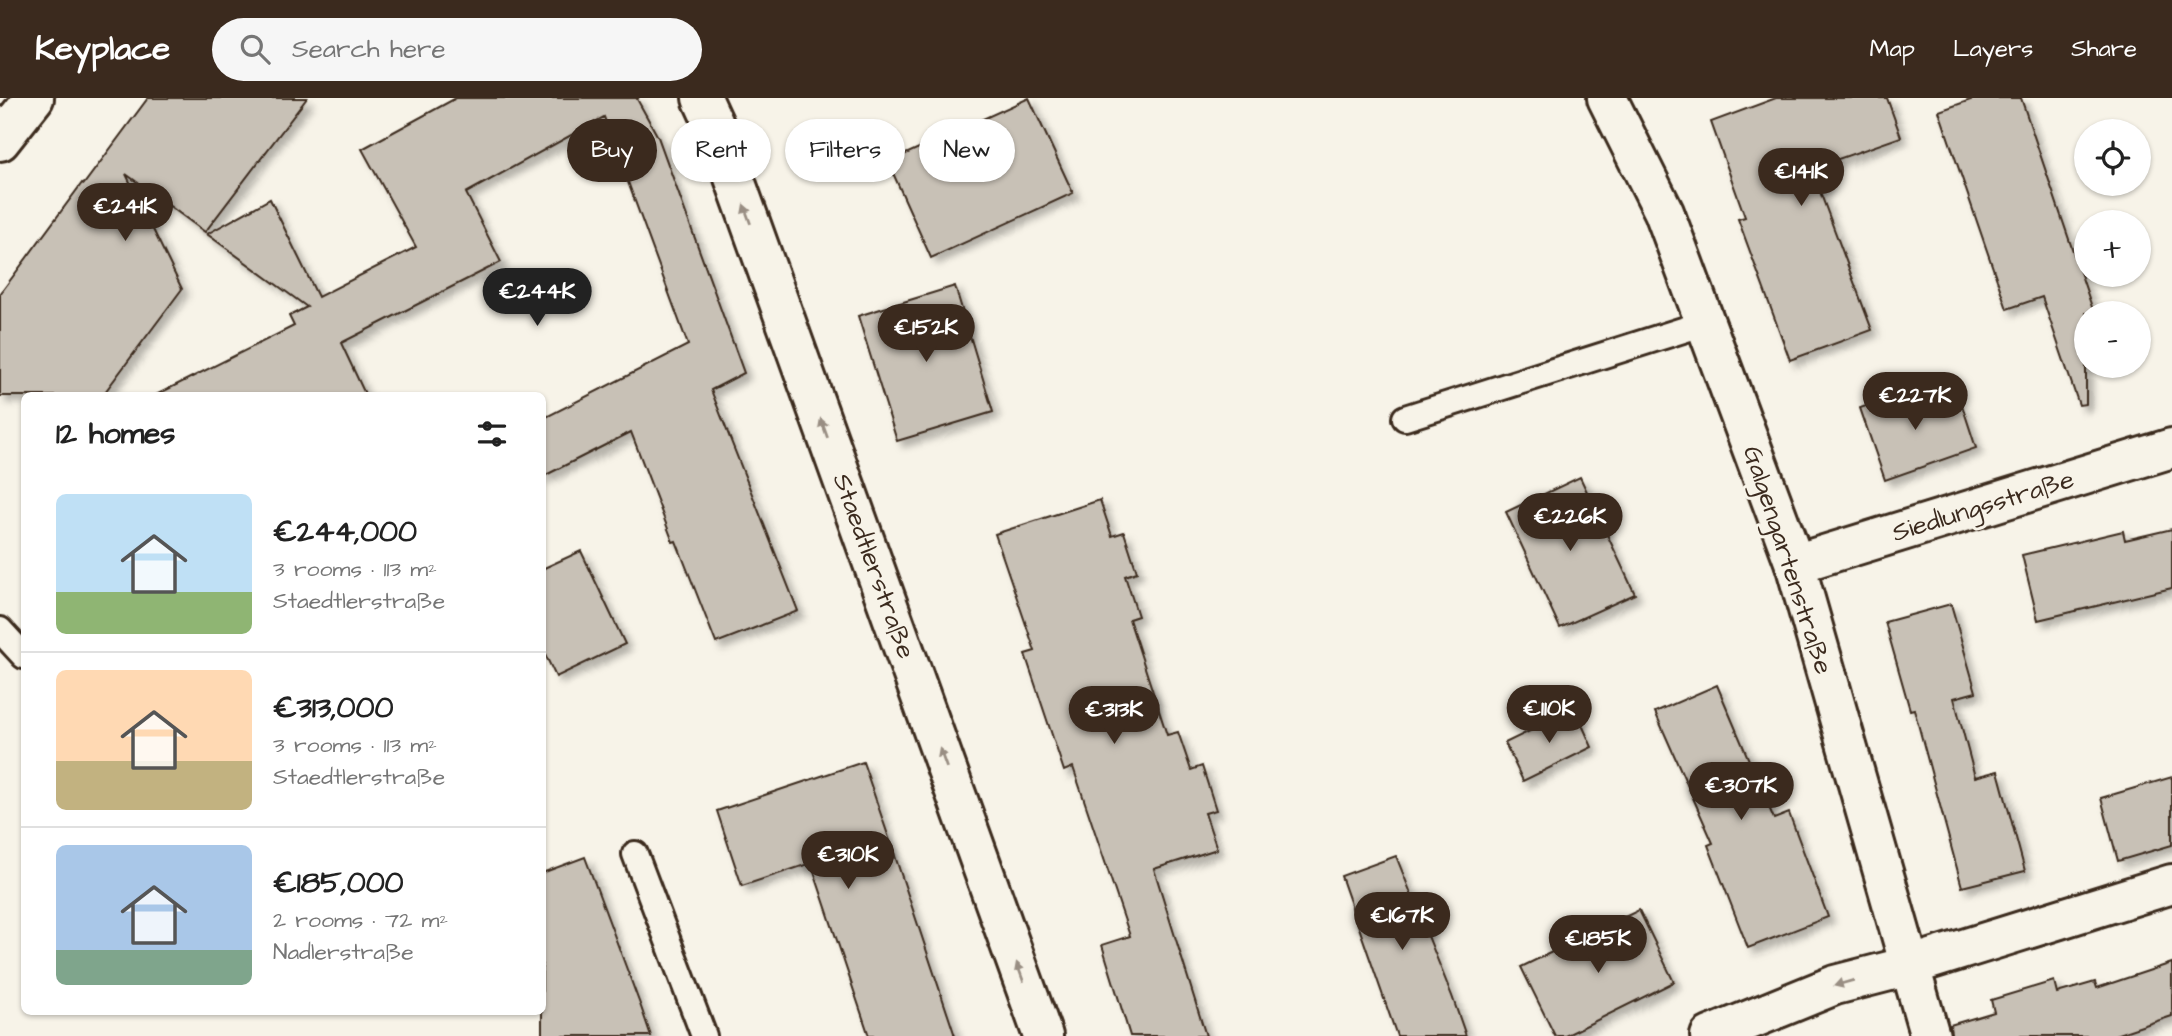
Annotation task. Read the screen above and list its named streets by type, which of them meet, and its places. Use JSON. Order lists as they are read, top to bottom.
{
  "streets": {
    "street": ["Siedlungsstraße", "Galgengartenstraße", "Staedtlerstraße"]
  },
  "crossings": [
    ["Siedlungsstraße", "Galgengartenstraße"]
  ],
  "one_way": ["Staedtlerstraße"],
  "page": {
    "header": "Keyplace",
    "search": "Search here",
    "nav": ["Map", "Layers", "Share"],
    "map_buttons": ["+", "−"],
    "chip": [
      "Buy",
      "Rent",
      "Filters",
      "New"
    ],
    "price": [
      "€141K",
      "€241K",
      "€244K",
      "€152K",
      "€227K",
      "€226K",
      "€110K",
      "€313K",
      "€307K",
      "€310K",
      "€167K",
      "€185K"
    ],
    "heading": "12 homes",
    "list": [
      {
        "name": "€244,000",
        "note": "3 rooms · 113 m² · Staedtlerstraße"
      },
      {
        "name": "€313,000",
        "note": "3 rooms · 113 m² · Staedtlerstraße"
      },
      {
        "name": "€185,000",
        "note": "2 rooms · 72 m² · Nadlerstraße"
      }
    ]
  }
}
